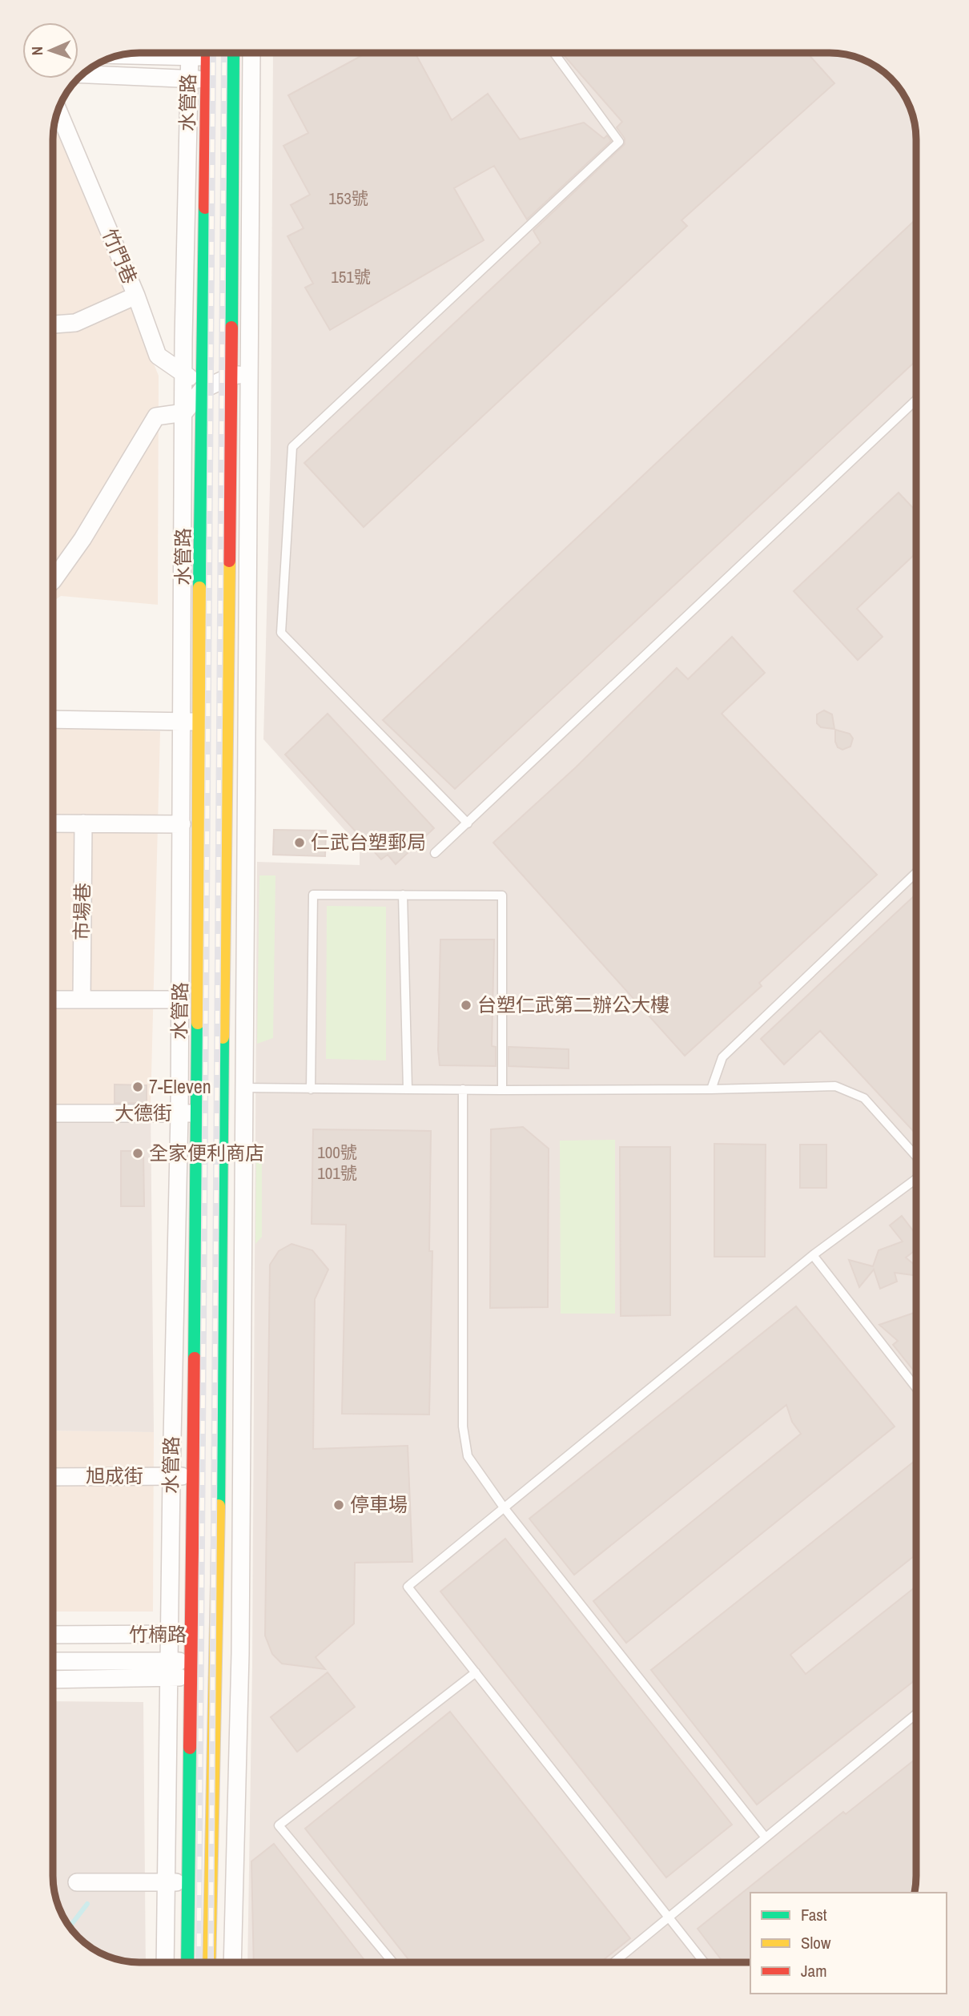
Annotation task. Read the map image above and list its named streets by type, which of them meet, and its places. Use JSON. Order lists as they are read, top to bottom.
{
  "streets": {
    "street": [
      "水管路",
      "竹門巷",
      "市場巷",
      "大德街",
      "旭成街",
      "竹楠路"
    ]
  },
  "crossings": [
    ["水管路", "竹門巷"],
    ["水管路", "大德街"],
    ["水管路", "旭成街"],
    ["水管路", "竹楠路"]
  ],
  "places": [
    "仁武台塑郵局",
    "台塑仁武第二辦公大樓",
    "7-Eleven",
    "全家便利商店",
    "停車場"
  ],
  "house_numbers": [
    "153號",
    "151號",
    "100號",
    "101號"
  ],
  "legend": ["Fast", "Slow", "Jam"],
  "north": "left"
}
